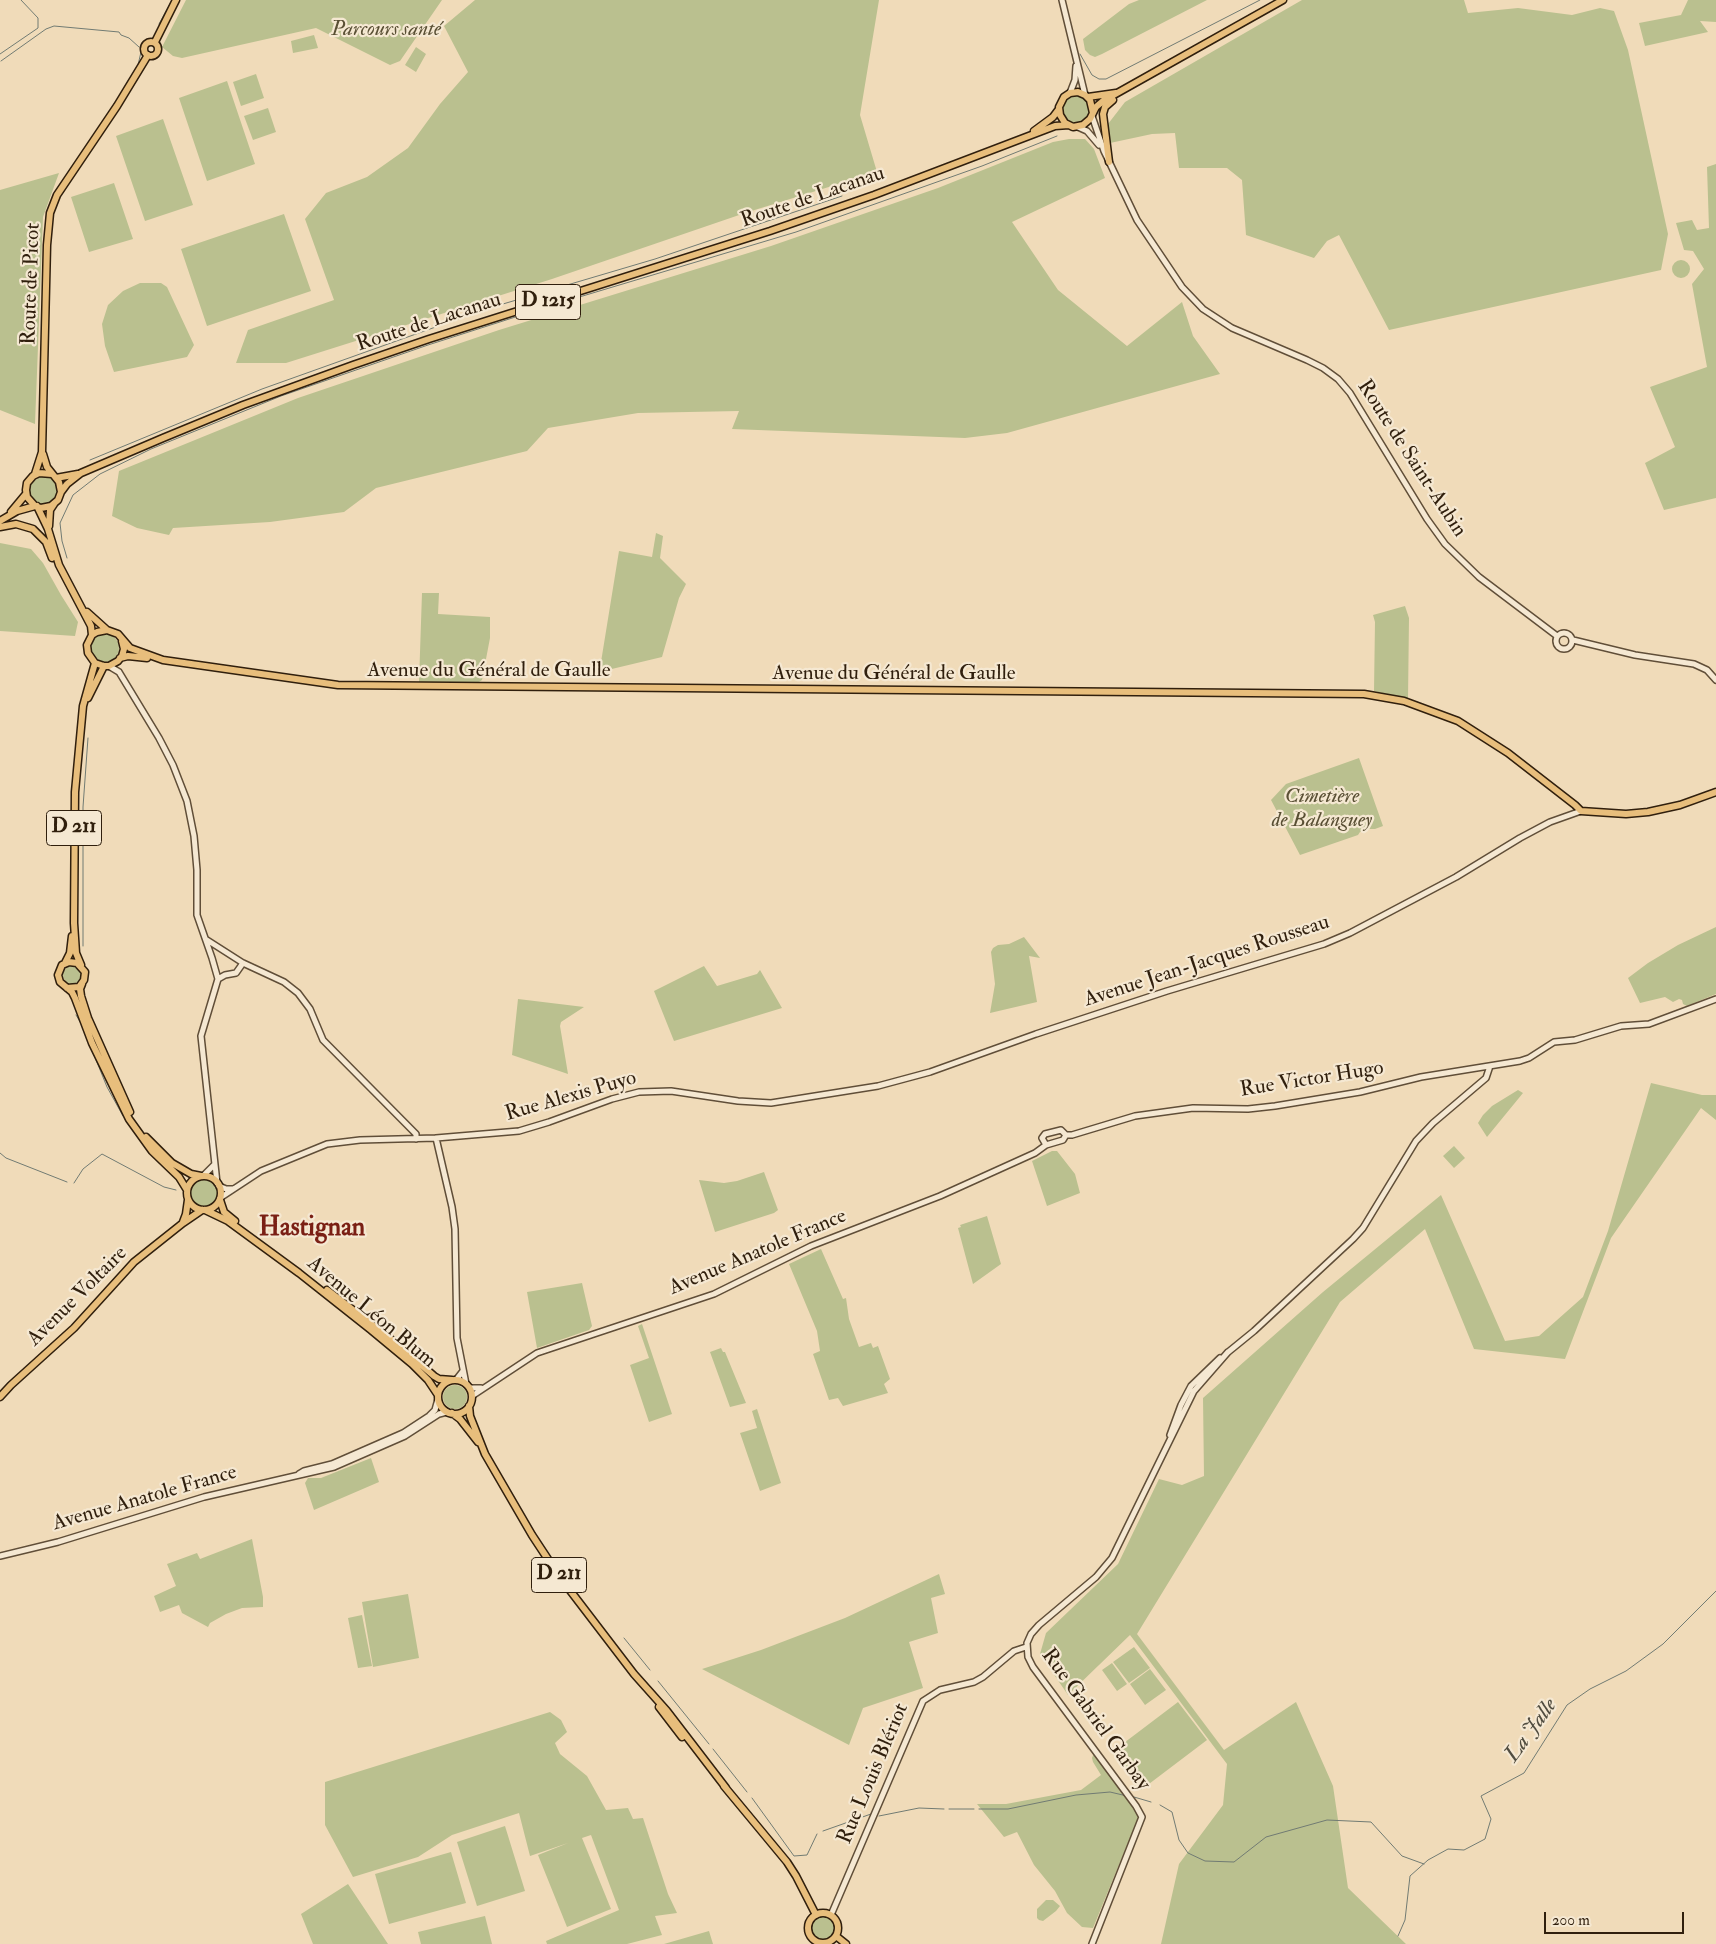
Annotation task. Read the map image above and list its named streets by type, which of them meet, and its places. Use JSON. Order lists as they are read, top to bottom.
{
  "streets": {
    "main road": [
      "Route de Lacanau",
      "Route de Picot",
      "D 1215",
      "Avenue du Général de Gaulle",
      "D 211",
      "Avenue Voltaire",
      "Avenue Léon Blum"
    ],
    "street": [
      "Route de Saint-Aubin",
      "Avenue Jean-Jacques Rousseau",
      "Rue Victor Hugo",
      "Rue Alexis Puyo",
      "Avenue Anatole France",
      "Rue Gabriel Garbay",
      "Rue Louis Blériot"
    ]
  },
  "crossings": [
    ["Route de Lacanau", "D 1215"],
    ["Route de Picot", "D 1215"],
    ["Avenue du Général de Gaulle", "D 211"],
    ["Avenue du Général de Gaulle", "Avenue Jean-Jacques Rousseau"],
    ["D 211", "Avenue Anatole France"],
    ["D 211", "Avenue Léon Blum"],
    ["D 211", "Rue Louis Blériot"],
    ["Avenue Jean-Jacques Rousseau", "Rue Alexis Puyo"],
    ["Rue Victor Hugo", "Avenue Anatole France"],
    ["Rue Victor Hugo", "Rue Gabriel Garbay"],
    ["Rue Alexis Puyo", "Avenue Voltaire"],
    ["Rue Alexis Puyo", "Avenue Léon Blum"],
    ["Avenue Anatole France", "Avenue Léon Blum"],
    ["Avenue Voltaire", "Avenue Léon Blum"],
    ["Rue Gabriel Garbay", "Rue Louis Blériot"]
  ],
  "districts": ["Hastignan"],
  "water": ["La Jalle"],
  "parks": ["Parcours santé", "Cimetière de Balanguey"],
  "scale_bar": "200 m"
}
